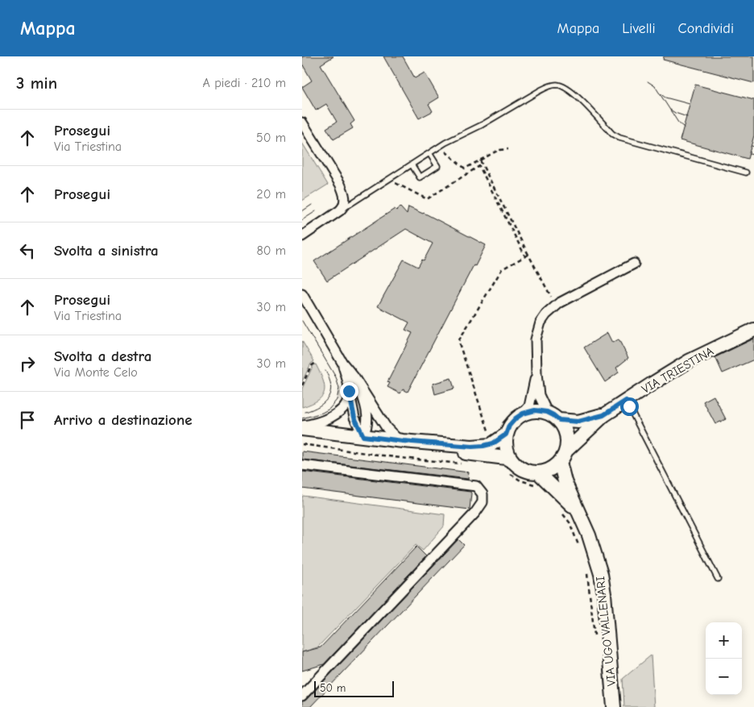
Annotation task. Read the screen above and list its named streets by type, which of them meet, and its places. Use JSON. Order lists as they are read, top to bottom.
{
  "streets": {
    "street": ["VIA TRIESTINA", "VIA UGO VALLENARI"]
  },
  "crossings": [
    ["VIA TRIESTINA", "VIA UGO VALLENARI"]
  ],
  "scale_bar": "50 m",
  "page": {
    "header": "Mappa",
    "nav": ["Mappa", "Livelli", "Condividi"],
    "heading": ["3 min", "A piedi · 210 m"],
    "list": [
      ["Prosegui", "Via Triestina", "50 m"],
      ["Prosegui", "20 m"],
      ["Svolta a sinistra", "80 m"],
      ["Prosegui", "Via Triestina", "30 m"],
      ["Svolta a destra", "Via Monte Celo", "30 m"],
      "Arrivo a destinazione"
    ],
    "map_buttons": ["+", "−"],
    "scale": "50 m"
  }
}
